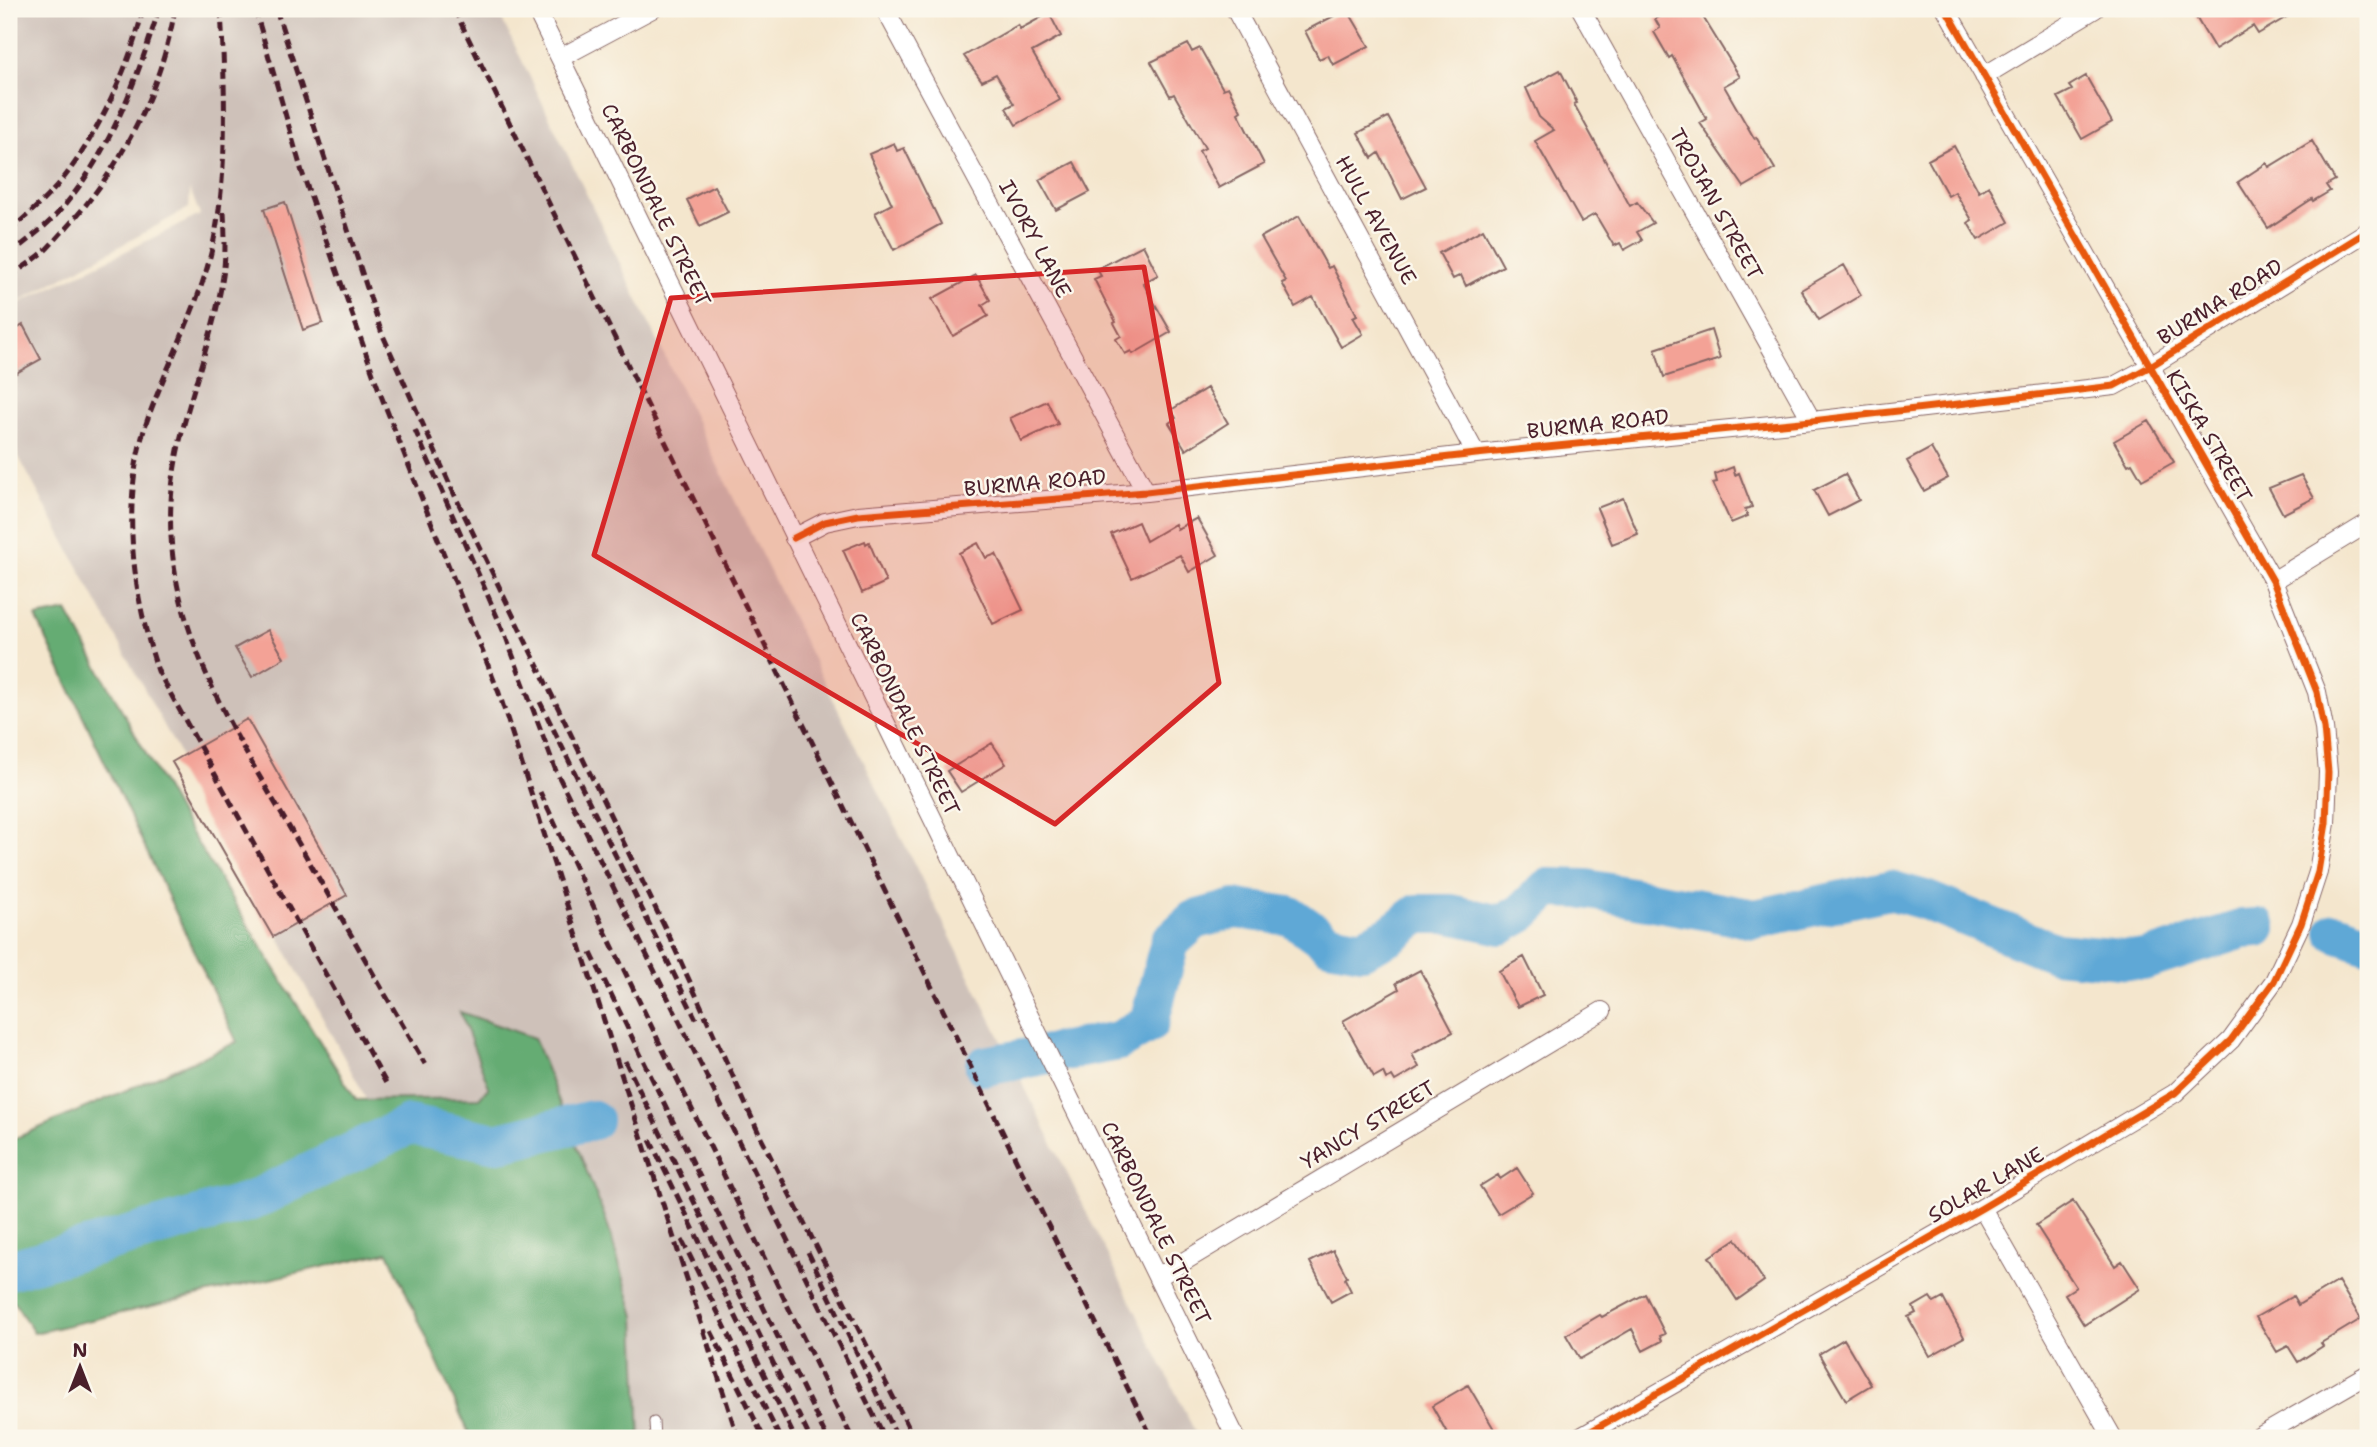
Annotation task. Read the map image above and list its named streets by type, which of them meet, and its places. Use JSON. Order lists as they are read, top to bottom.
{
  "streets": {
    "street": [
      "TROJAN STREET",
      "CARBONDALE STREET",
      "HULL AVENUE",
      "IVORY LANE",
      "BURMA ROAD",
      "KISKA STREET",
      "YANCY STREET",
      "SOLAR LANE"
    ]
  },
  "crossings": [
    ["TROJAN STREET", "BURMA ROAD"],
    ["CARBONDALE STREET", "BURMA ROAD"],
    ["CARBONDALE STREET", "YANCY STREET"],
    ["HULL AVENUE", "BURMA ROAD"],
    ["IVORY LANE", "BURMA ROAD"],
    ["BURMA ROAD", "KISKA STREET"],
    ["KISKA STREET", "SOLAR LANE"]
  ],
  "north": "top"
}
